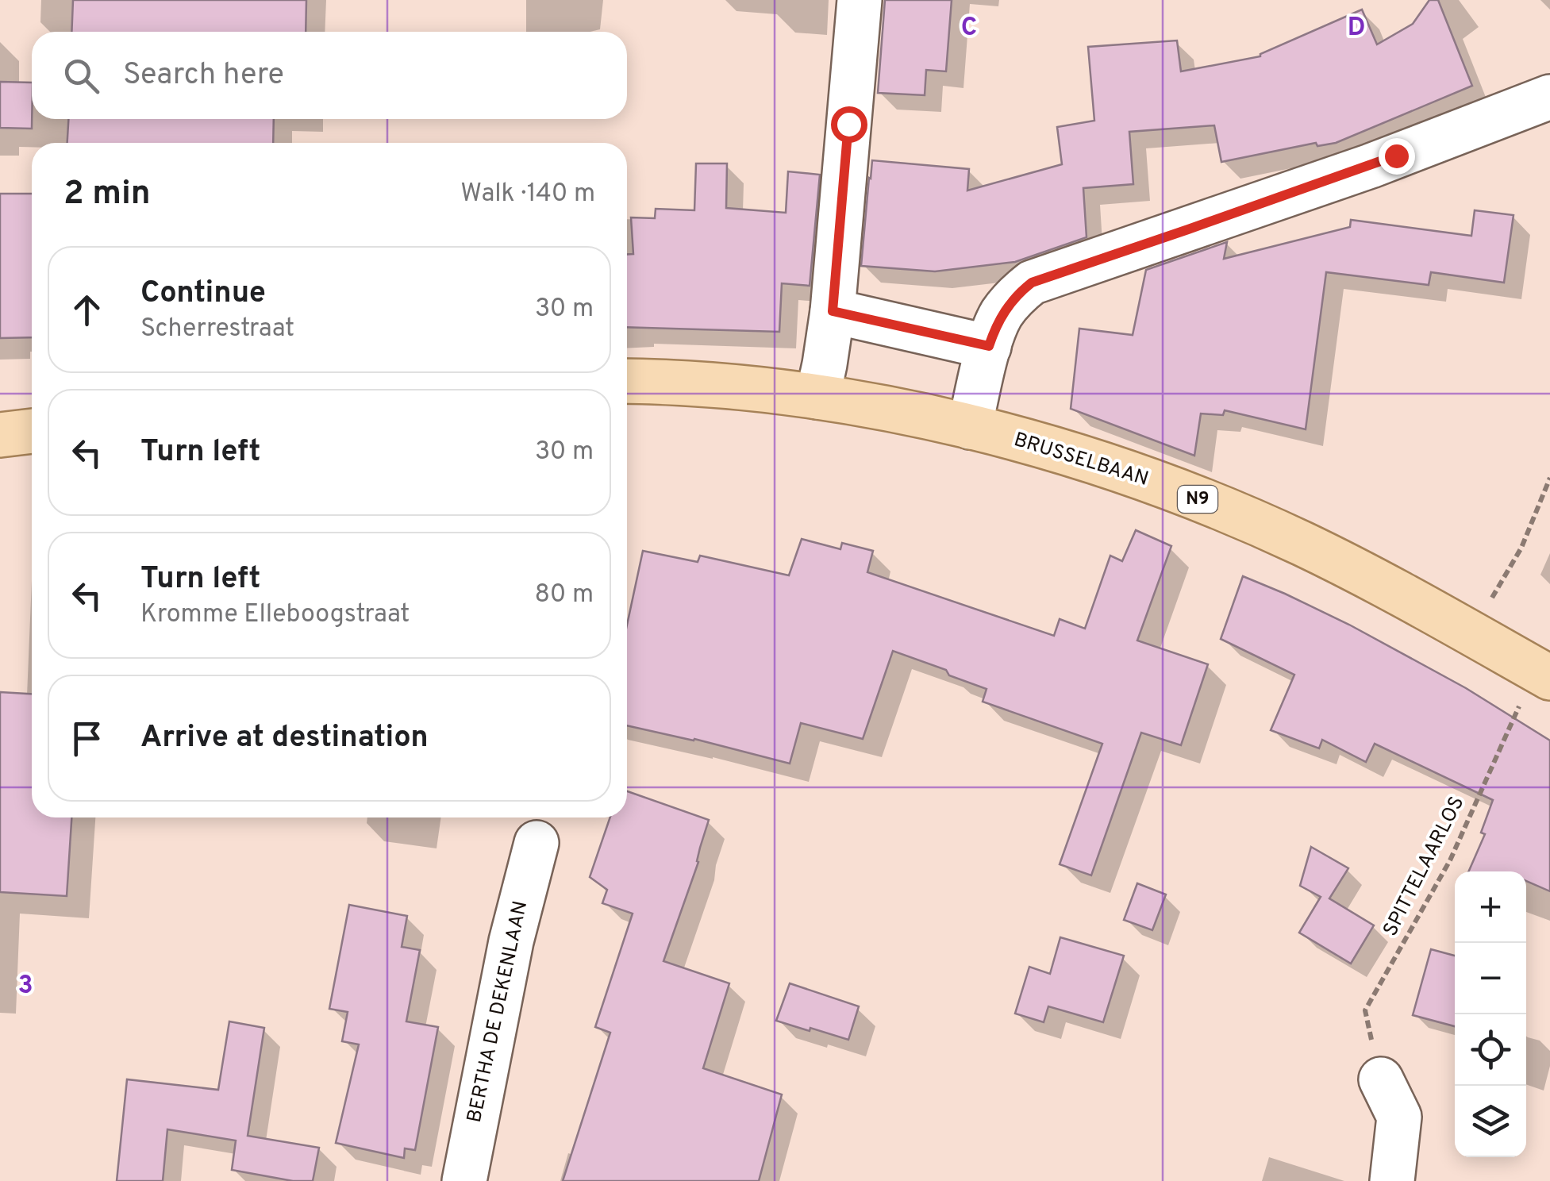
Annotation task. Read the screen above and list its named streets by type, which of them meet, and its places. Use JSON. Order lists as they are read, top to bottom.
{
  "streets": {
    "main road": ["BRUSSELBAAN", "N9"],
    "street": ["BERTHA DE DEKENLAAN"],
    "path": ["SPITTELAARLOS"]
  },
  "crossings": [
    ["BRUSSELBAAN", "SPITTELAARLOS"]
  ],
  "page": {
    "search": "Search here",
    "heading": ["2 min", "Walk · 140 m"],
    "list": [
      ["Continue", "Scherrestraat", "30 m"],
      ["Turn left", "30 m"],
      ["Turn left", "Kromme Elleboogstraat", "80 m"],
      "Arrive at destination"
    ],
    "map_buttons": ["+", "−"]
  },
  "grid": {
    "columns": ["C", "D"],
    "rows": ["3"]
  }
}
